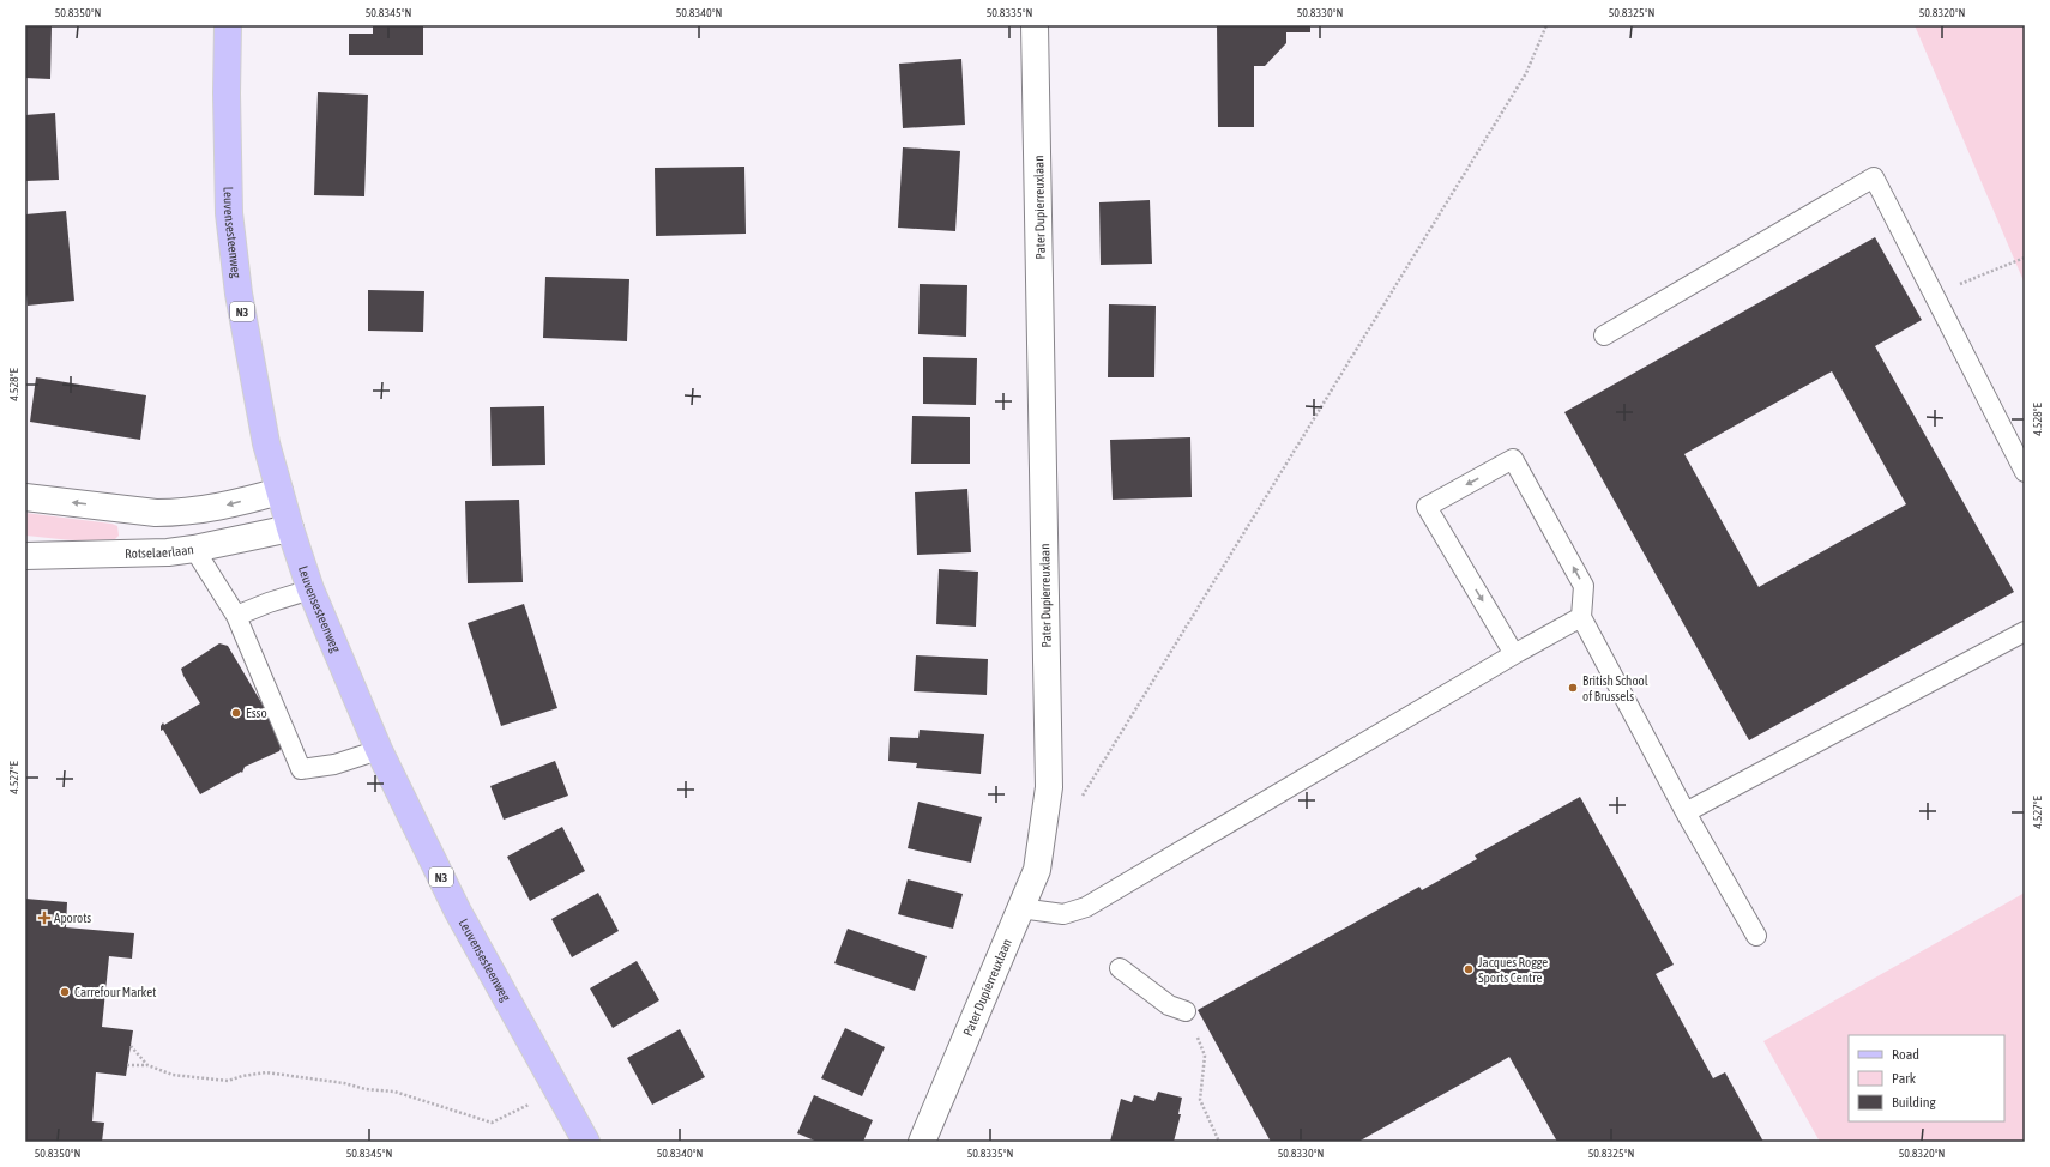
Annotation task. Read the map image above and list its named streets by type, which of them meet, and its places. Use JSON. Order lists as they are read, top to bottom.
{
  "streets": {
    "main road": ["Leuvensesteenweg", "N3"],
    "street": ["Pater Dupierreuxlaan", "Rotselaerlaan"]
  },
  "crossings": [
    ["Leuvensesteenweg", "Rotselaerlaan"]
  ],
  "places": {
    "other": [
      "British School of Brussels",
      "Esso",
      "Jacques Rogge Sports Centre",
      "Carrefour Market"
    ],
    "health": ["Aporots"]
  },
  "legend": ["Road", "Park", "Building"],
  "coordinates": [
    "50.8350°N",
    "50.8345°N",
    "50.8340°N",
    "50.8335°N",
    "50.8330°N",
    "50.8325°N",
    "50.8320°N",
    "4.528°E",
    "4.527°E"
  ]
}
